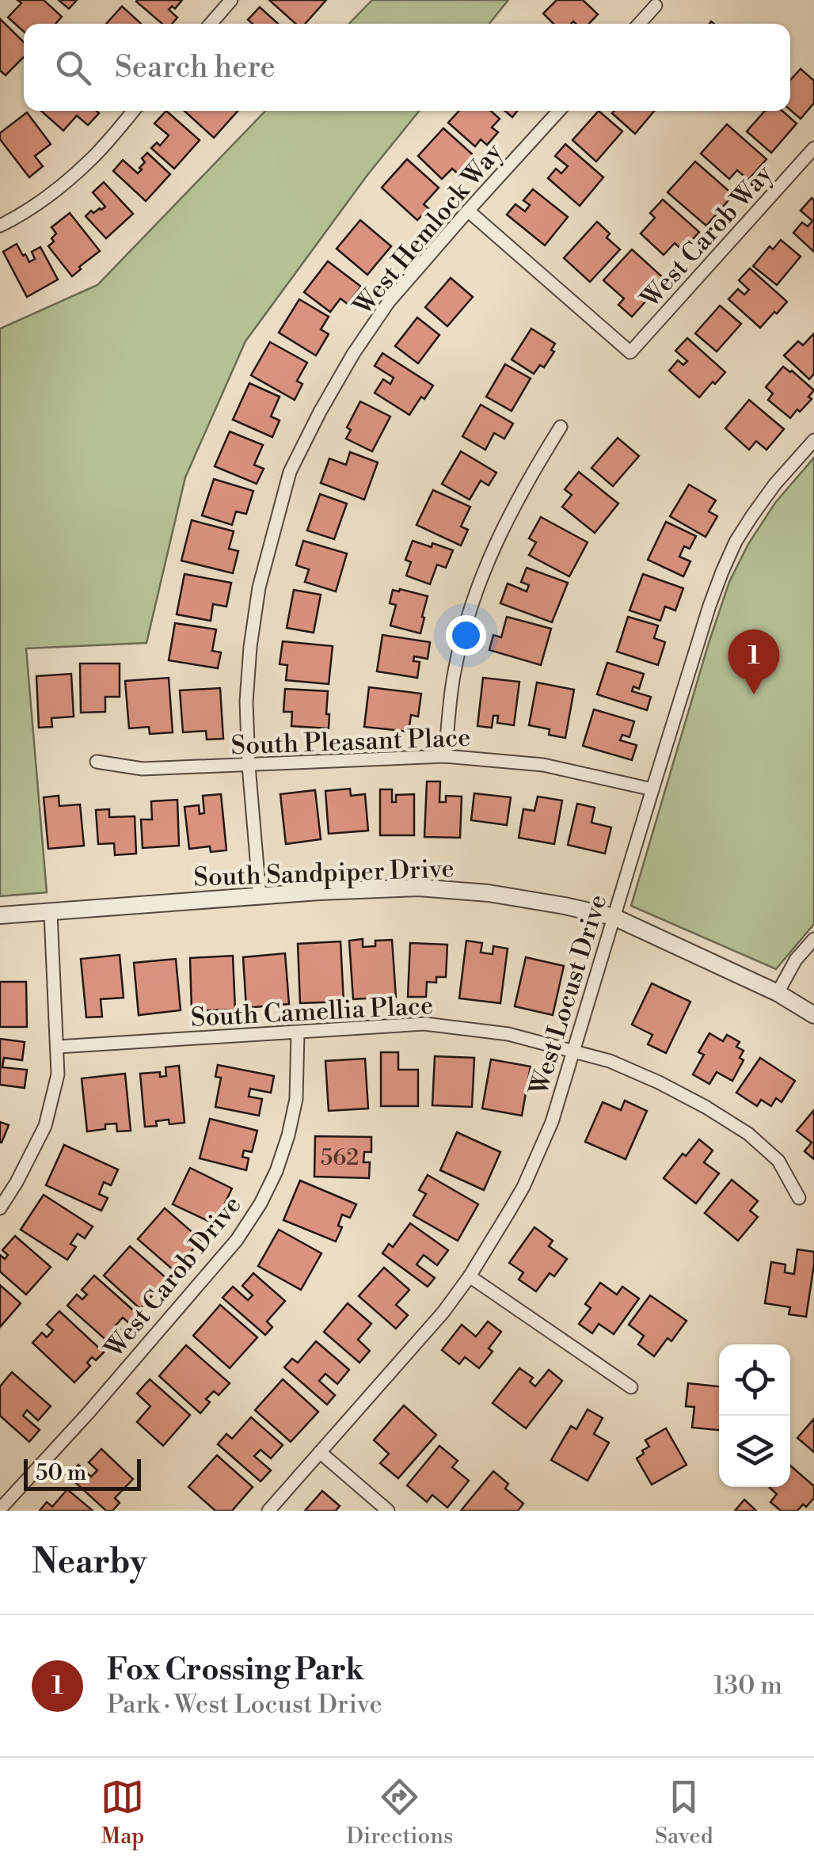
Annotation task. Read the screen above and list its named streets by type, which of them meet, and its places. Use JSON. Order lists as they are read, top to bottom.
{
  "streets": {
    "street": [
      "West Hemlock Way",
      "West Carob Way",
      "South Pleasant Place",
      "South Sandpiper Drive",
      "West Locust Drive",
      "South Camellia Place",
      "West Carob Drive"
    ]
  },
  "crossings": [
    ["West Hemlock Way", "West Carob Way"],
    ["West Hemlock Way", "South Pleasant Place"],
    ["West Hemlock Way", "South Sandpiper Drive"],
    ["South Pleasant Place", "West Locust Drive"],
    ["South Sandpiper Drive", "West Locust Drive"],
    ["West Locust Drive", "South Camellia Place"],
    ["South Camellia Place", "West Carob Drive"]
  ],
  "house_numbers": ["562"],
  "scale_bar": "50 m",
  "page": {
    "search": "Search here",
    "pins": "1",
    "scale": "50 m",
    "heading": "Nearby",
    "list": [
      {
        "mark": "1",
        "name": "Fox Crossing Park",
        "note": "Park · West Locust Drive",
        "value": "130 m"
      }
    ],
    "nav": ["Map", "Directions", "Saved"]
  }
}
